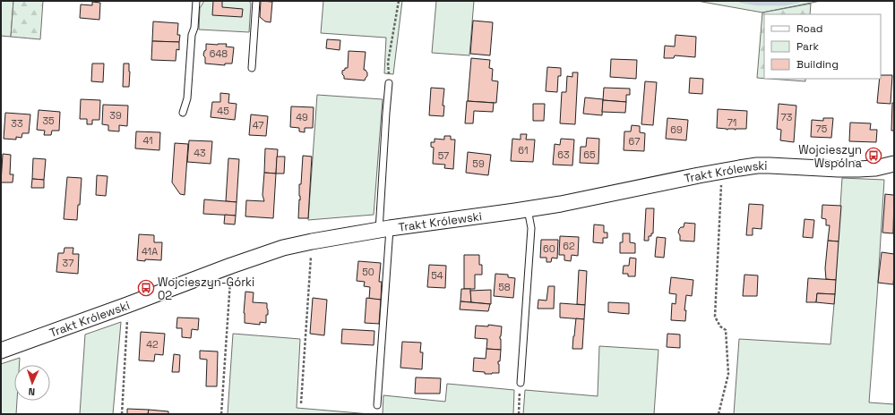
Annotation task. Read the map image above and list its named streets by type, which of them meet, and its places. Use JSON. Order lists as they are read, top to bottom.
{
  "streets": {
    "street": ["Trakt Królewski"]
  },
  "places": {
    "bus stop": ["Wojcieszyn Wspólna", "Wojcieszyn-Górki 02"]
  },
  "house_numbers": [
    "648",
    "45",
    "39",
    "49",
    "73",
    "35",
    "71",
    "33",
    "47",
    "75",
    "69",
    "41",
    "67",
    "61",
    "43",
    "63",
    "65",
    "57",
    "59",
    "62",
    "60",
    "41A",
    "37",
    "50",
    "54",
    "58",
    "42"
  ],
  "legend": ["Road", "Park", "Building"],
  "north": "bottom"
}
